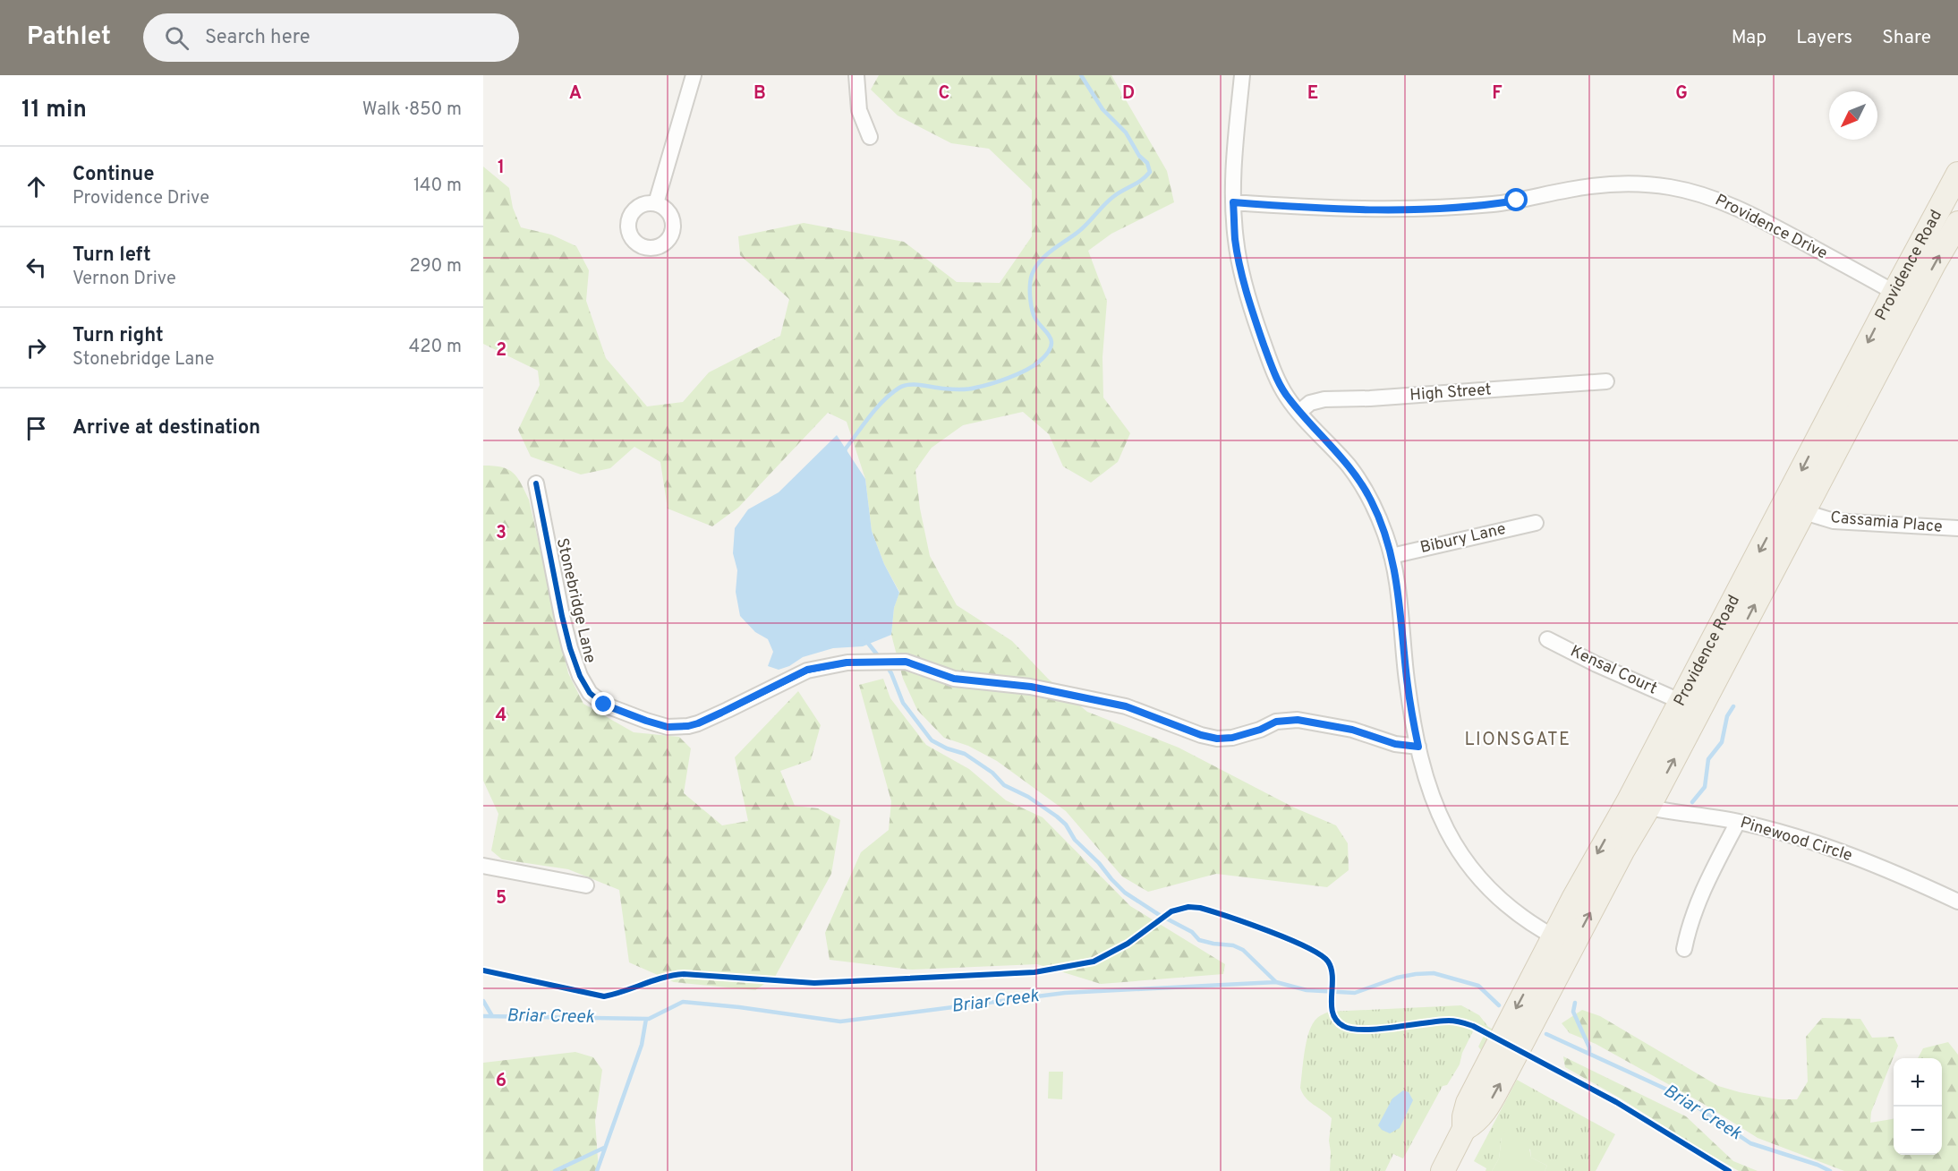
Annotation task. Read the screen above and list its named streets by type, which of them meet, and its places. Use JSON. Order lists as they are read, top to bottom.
{
  "streets": {
    "main road": ["Providence Road"],
    "street": [
      "Providence Drive",
      "High Street",
      "Cassamia Place",
      "Bibury Lane",
      "Stonebridge Lane",
      "Kensal Court",
      "Pinewood Circle"
    ]
  },
  "crossings": [
    ["Providence Drive", "Providence Road"],
    ["Providence Road", "Cassamia Place"],
    ["Providence Road", "Kensal Court"],
    ["Providence Road", "Pinewood Circle"]
  ],
  "districts": ["LIONSGATE"],
  "water": ["Briar Creek"],
  "north": "bottom left",
  "page": {
    "header": "Pathlet",
    "search": "Search here",
    "nav": ["Map", "Layers", "Share"],
    "heading": ["11 min", "Walk · 850 m"],
    "list": [
      ["Continue", "Providence Drive", "140 m"],
      ["Turn left", "Vernon Drive", "290 m"],
      ["Turn right", "Stonebridge Lane", "420 m"],
      "Arrive at destination"
    ],
    "map_buttons": ["+", "−"]
  },
  "grid": {
    "columns": [
      "A",
      "B",
      "C",
      "D",
      "E",
      "F",
      "G"
    ],
    "rows": [
      "1",
      "2",
      "3",
      "4",
      "5",
      "6"
    ]
  }
}
